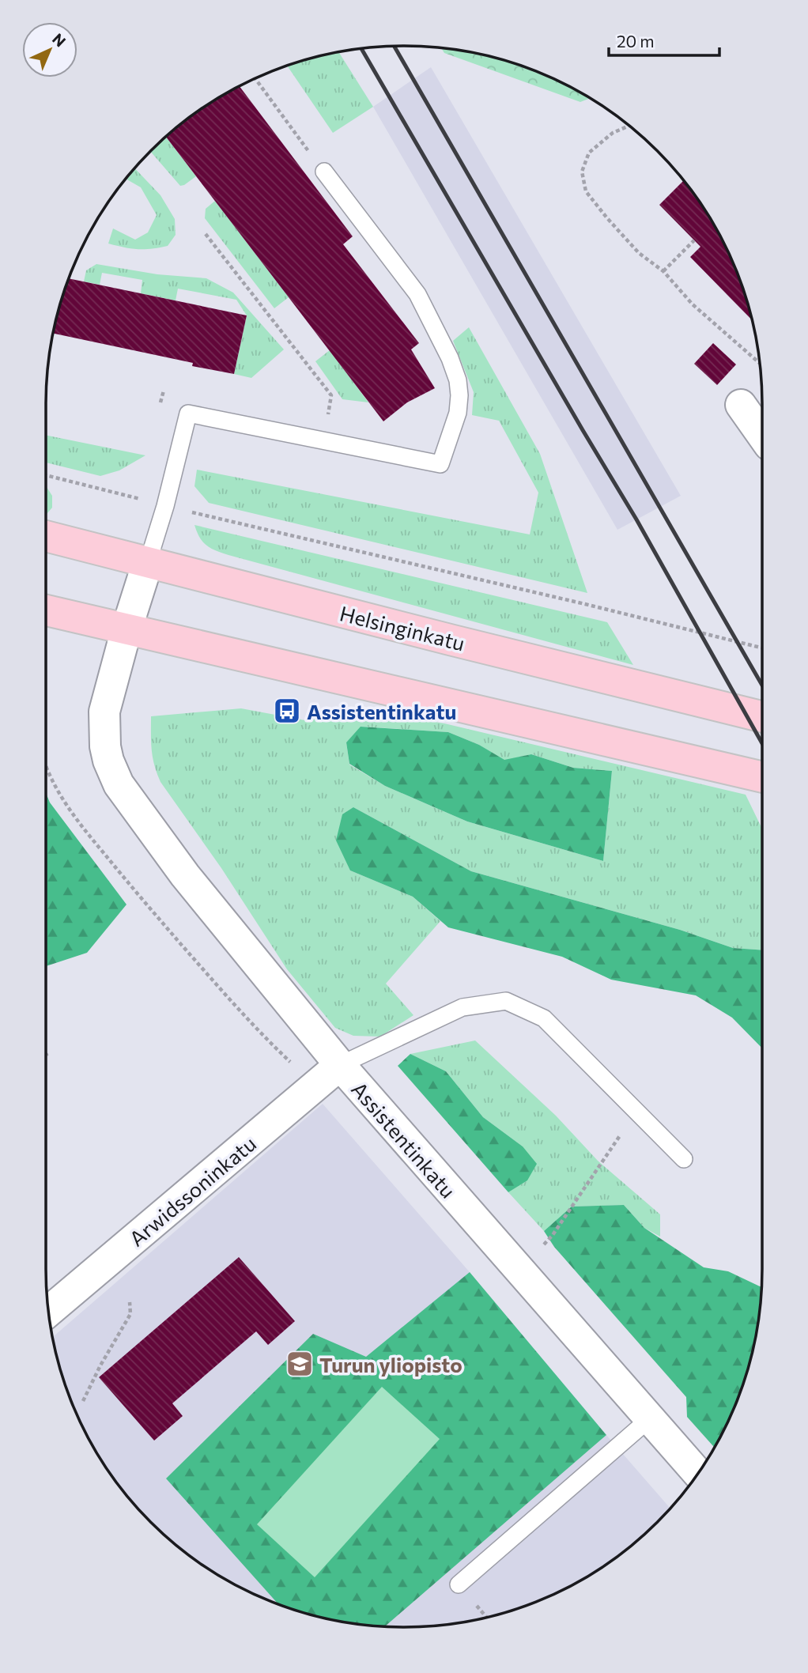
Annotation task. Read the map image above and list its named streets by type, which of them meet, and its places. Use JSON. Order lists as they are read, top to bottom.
{
  "streets": {
    "main road": ["Helsinginkatu"],
    "street": ["Assistentinkatu", "Arwidssoninkatu"]
  },
  "crossings": [
    ["Helsinginkatu", "Assistentinkatu"],
    ["Assistentinkatu", "Arwidssoninkatu"]
  ],
  "places": {
    "bus stop": ["Assistentinkatu"],
    "school or university": ["Turun yliopisto"]
  },
  "scale_bar": "20 m",
  "north": "top right"
}
